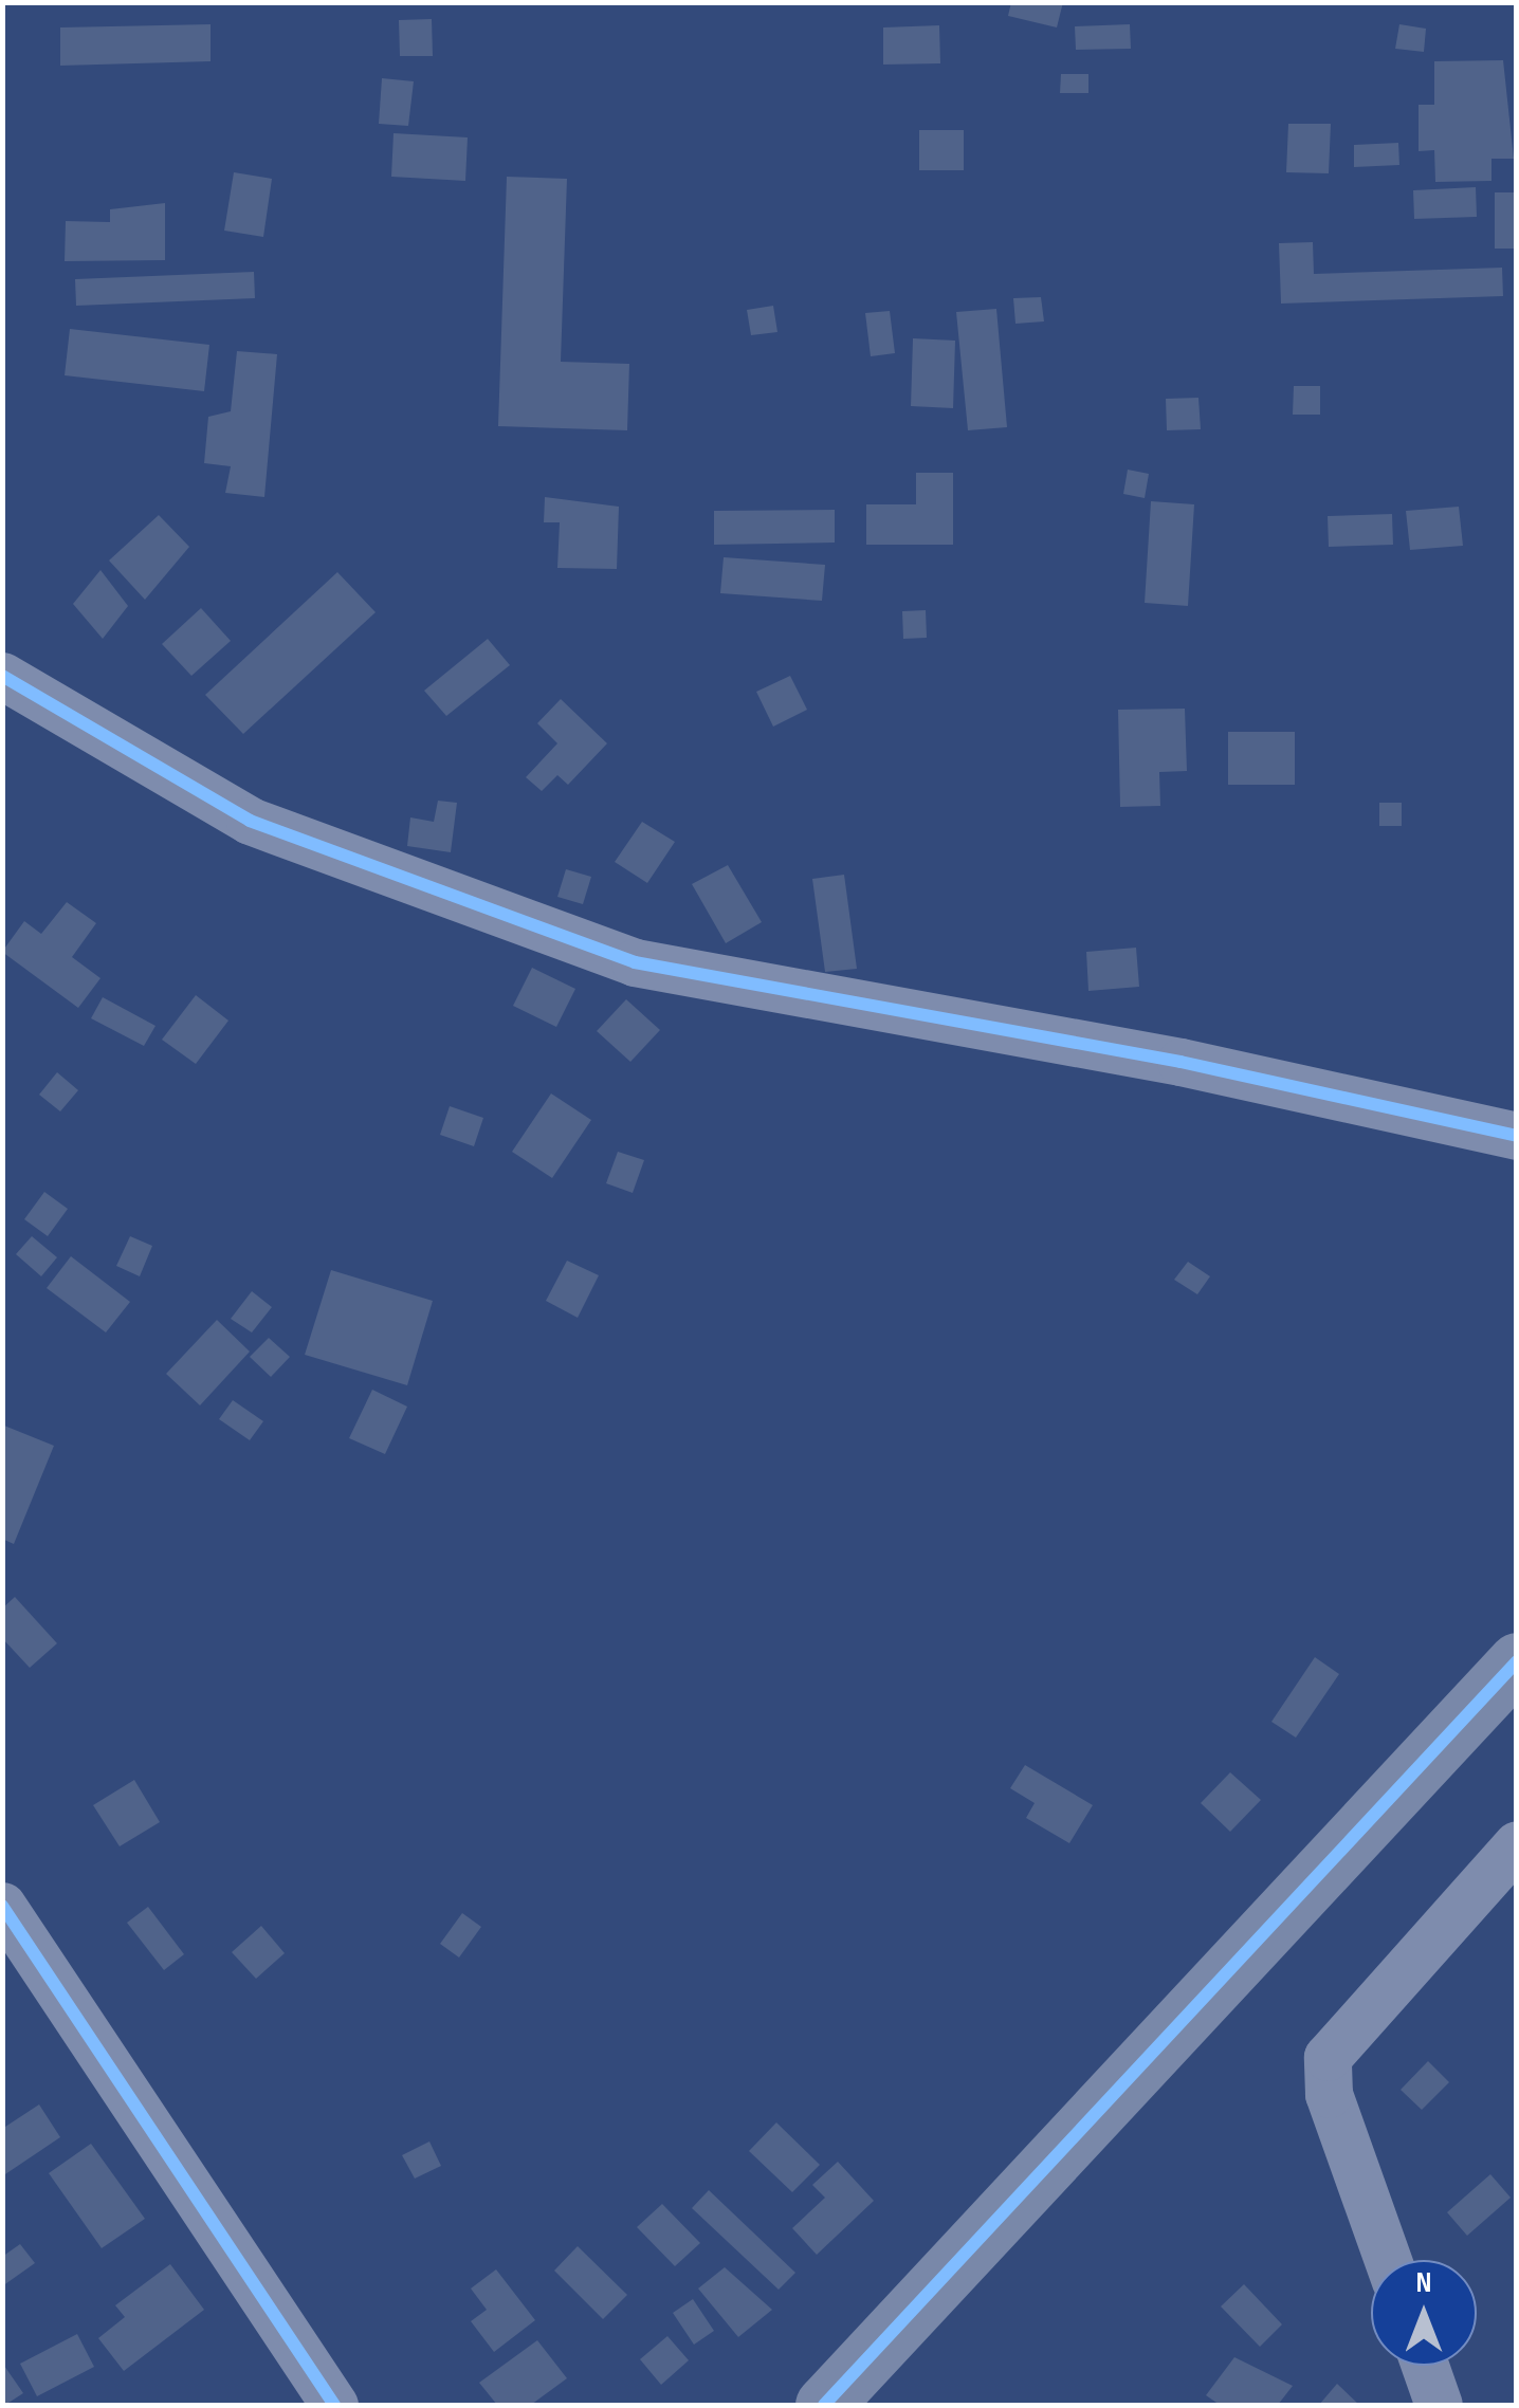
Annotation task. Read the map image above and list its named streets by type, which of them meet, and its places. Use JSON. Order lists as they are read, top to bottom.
{
  "north": "top"
}
